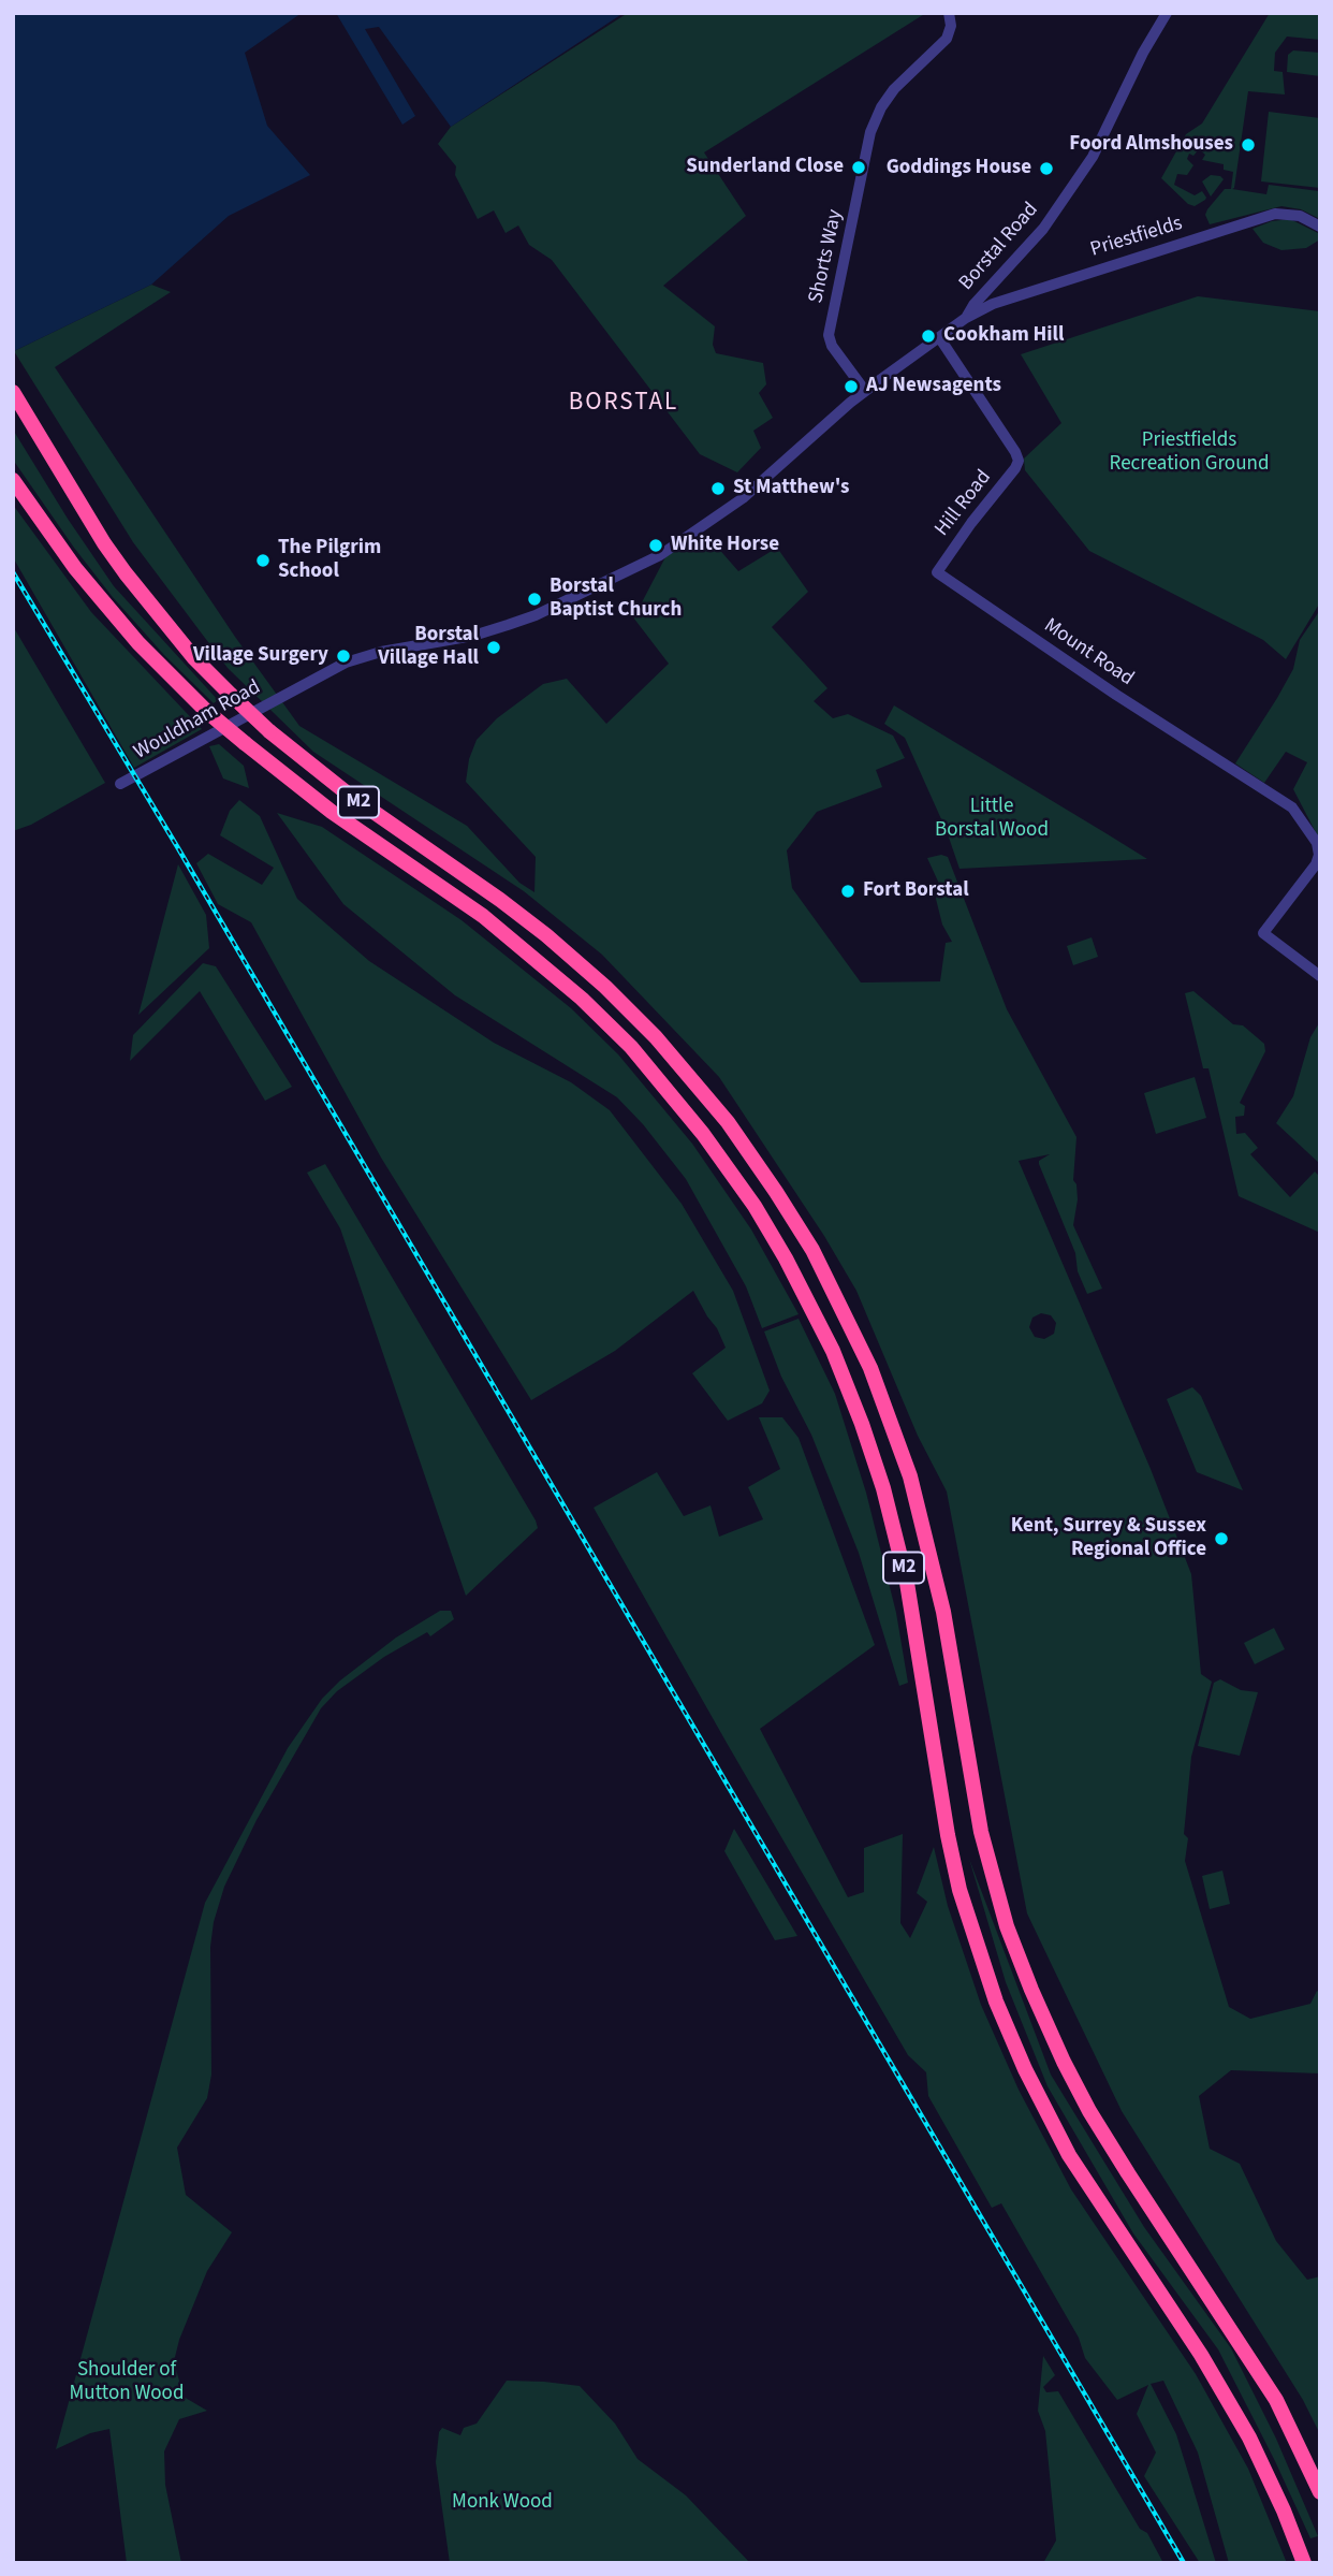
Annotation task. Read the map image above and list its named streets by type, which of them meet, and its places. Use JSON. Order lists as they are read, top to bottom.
{
  "streets": {
    "highway": ["M2"],
    "street": [
      "Priestfields",
      "Borstal Road",
      "Shorts Way",
      "Hill Road",
      "Mount Road",
      "Wouldham Road"
    ]
  },
  "crossings": [
    ["Priestfields", "Borstal Road"],
    ["Borstal Road", "Shorts Way"],
    ["Borstal Road", "Hill Road"],
    ["Borstal Road", "Wouldham Road"],
    ["Shorts Way", "Wouldham Road"],
    ["Hill Road", "Mount Road"]
  ],
  "districts": ["BORSTAL"],
  "parks": [
    "Priestfields Recreation Ground",
    "Little Borstal Wood",
    "Shoulder of Mutton Wood",
    "Monk Wood"
  ],
  "places": [
    "Foord Almshouses",
    "Sunderland Close",
    "Goddings House",
    "Cookham Hill",
    "AJ Newsagents",
    "St Matthew's",
    "White Horse",
    "The Pilgrim School",
    "Borstal Baptist Church",
    "Borstal Village Hall",
    "Village Surgery",
    "Fort Borstal",
    "Kent, Surrey & Sussex Regional Office"
  ]
}
